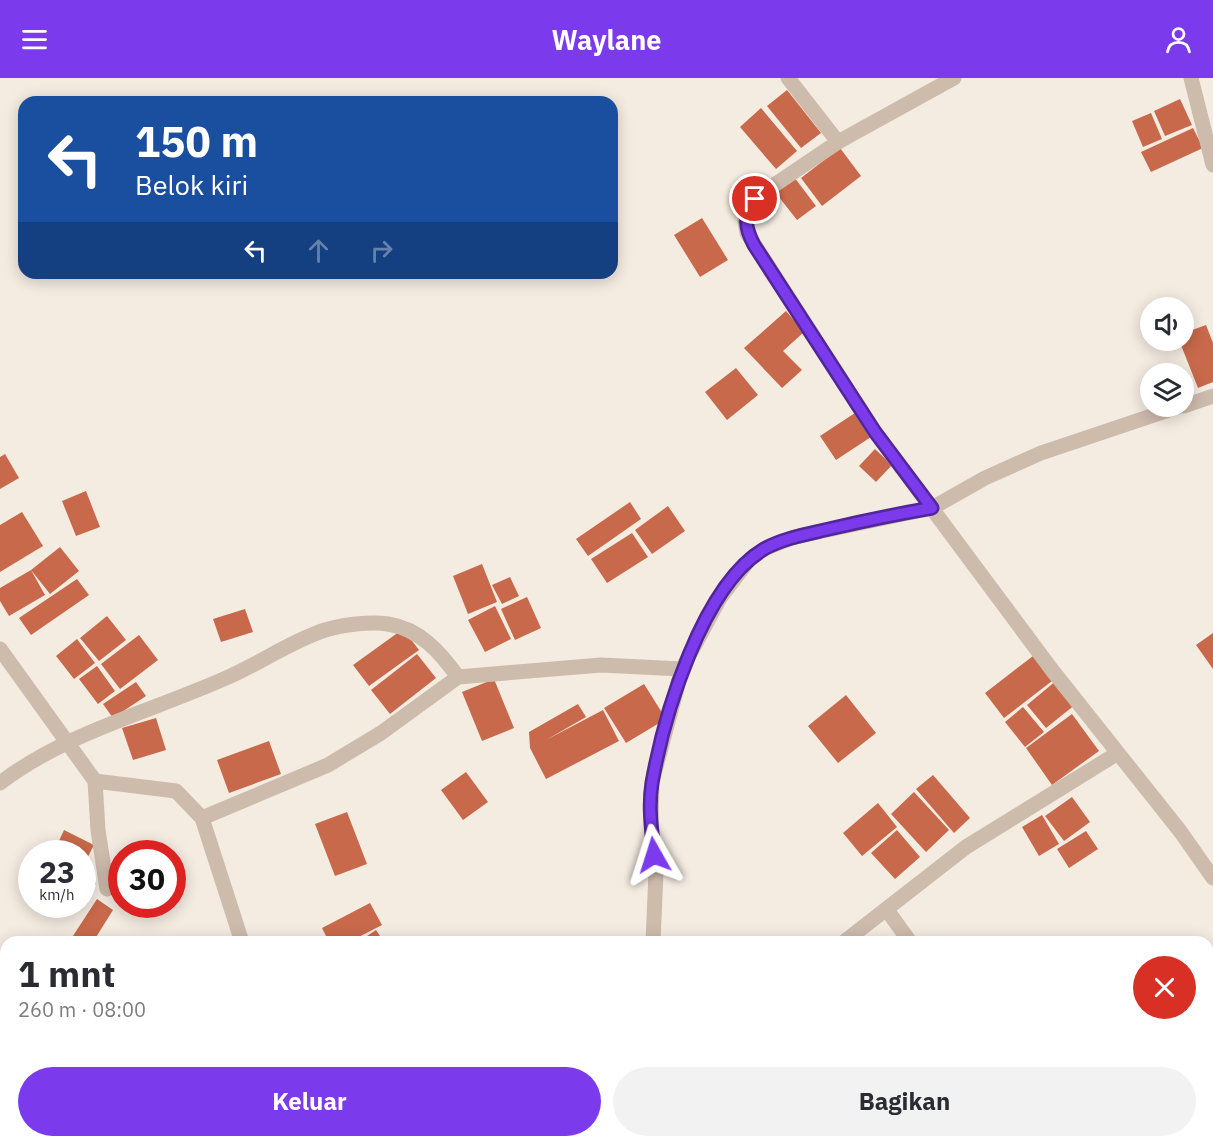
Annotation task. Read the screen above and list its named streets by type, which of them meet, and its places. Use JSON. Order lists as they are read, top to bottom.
{
  "page": {
    "header": "Waylane",
    "turn": ["150 m", "Belok kiri"],
    "speed": "23 km/h",
    "limit": "30",
    "heading": ["1 mnt", "260 m · 08:00"],
    "buttons": ["Keluar", "Bagikan"]
  }
}
